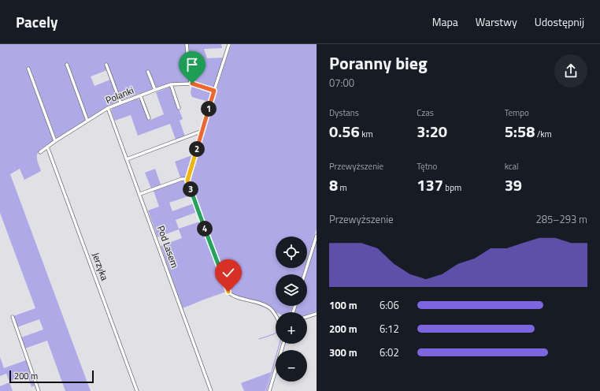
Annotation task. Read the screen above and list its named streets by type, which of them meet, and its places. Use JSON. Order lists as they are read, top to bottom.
{
  "streets": {
    "street": ["Polanki", "Pod Lasem", "Jerzyka"]
  },
  "crossings": [
    ["Polanki", "Pod Lasem"],
    ["Polanki", "Jerzyka"]
  ],
  "scale_bar": "200 m",
  "page": {
    "header": "Pacely",
    "nav": ["Mapa", "Warstwy", "Udostępnij"],
    "heading": ["Poranny bieg", "07:00"],
    "stats": [
      ["Dystans", "0.56 km"],
      ["Czas", "3:20"],
      ["Tempo", "5:58 /km"],
      ["Przewyższenie", "8 m"],
      ["Tętno", "137 bpm"],
      ["kcal", "39"]
    ],
    "pins": [
      "1",
      "2",
      "3",
      "4"
    ],
    "chart": ["Przewyższenie", "285–293 m"],
    "map_buttons": ["+", "−"],
    "list": [
      {
        "name": "100 m",
        "note": "6:06"
      },
      {
        "name": "200 m",
        "note": "6:12"
      },
      {
        "name": "300 m",
        "note": "6:02"
      }
    ],
    "scale": "200 m"
  }
}
